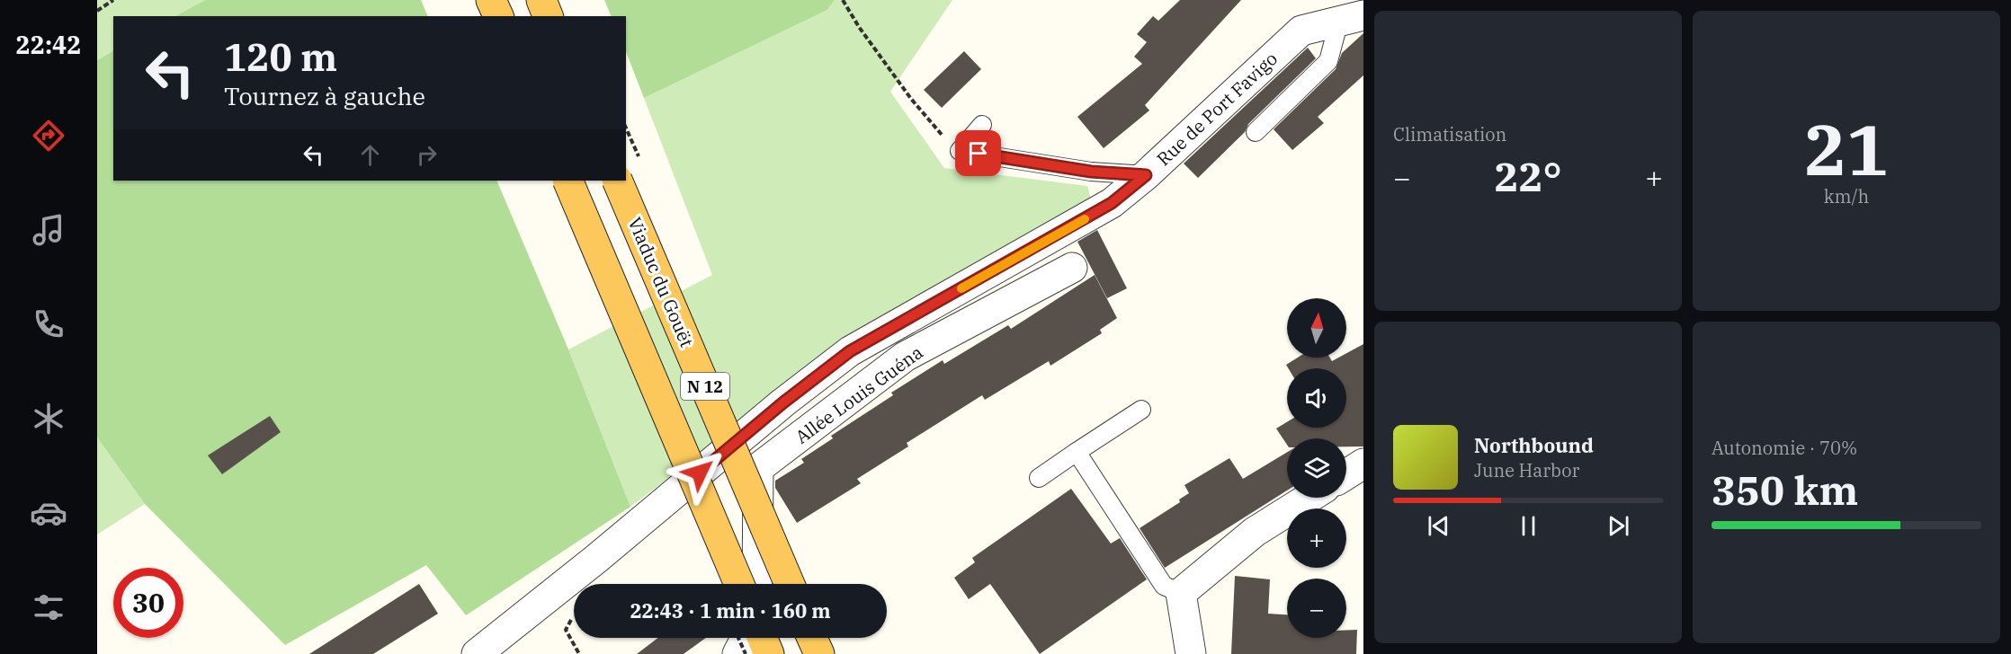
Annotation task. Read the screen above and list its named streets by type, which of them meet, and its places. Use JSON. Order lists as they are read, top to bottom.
{
  "streets": {
    "highway": ["Viaduc du Gouët", "N 12"],
    "street": ["Rue de Port Favigo", "Allée Louis Guéna"]
  },
  "north": "top",
  "page": {
    "tabs": "22:42",
    "tile": [
      "Climatisation",
      ["21", "km/h"],
      ["Autonomie · 70%", "350 km"]
    ],
    "turn": ["120 m", "Tournez à gauche"],
    "heat": ["−", "22°", "+"],
    "map_buttons": ["+", "−"],
    "song": ["Northbound", "June Harbor"],
    "limit": "30",
    "trip": "22:43 · 1 min · 160 m"
  }
}
